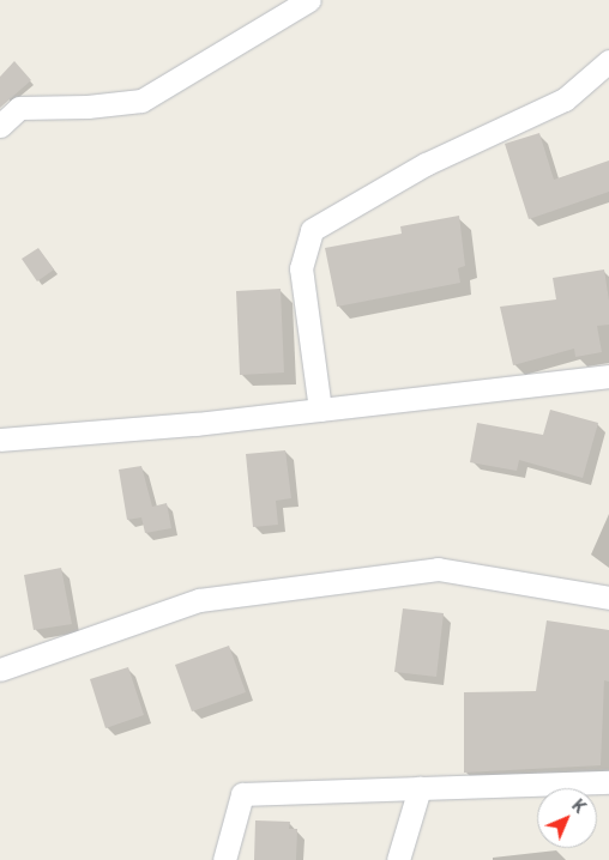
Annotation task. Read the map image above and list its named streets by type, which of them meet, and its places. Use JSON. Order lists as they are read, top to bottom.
{
  "north": "top right"
}
